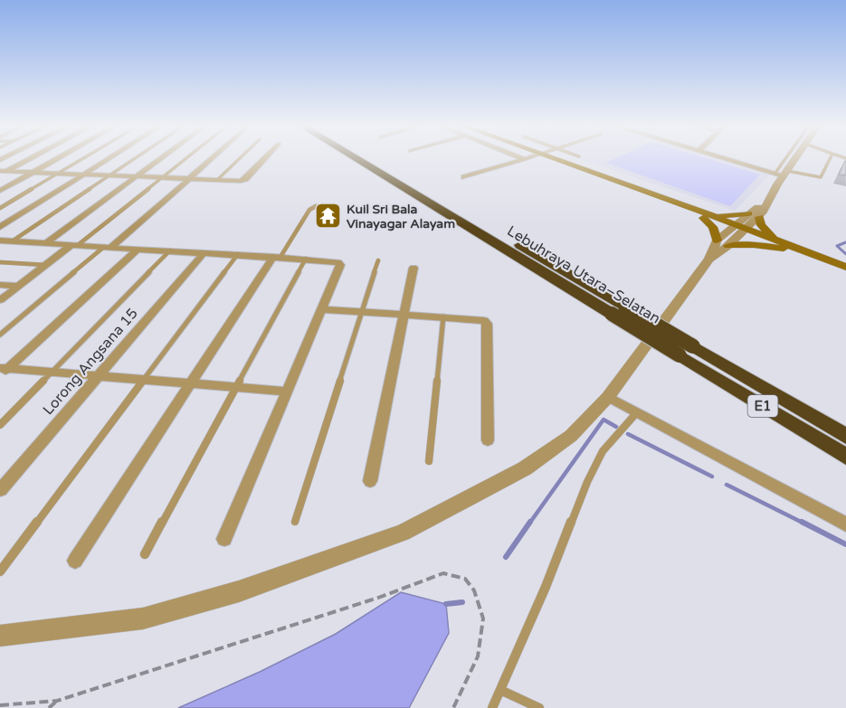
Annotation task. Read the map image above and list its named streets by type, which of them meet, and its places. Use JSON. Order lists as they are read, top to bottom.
{
  "streets": {
    "highway": ["Lebuhraya Utara–Selatan", "E1"],
    "street": ["Lorong Angsana 15"]
  },
  "places": {
    "temple": ["Kuil Sri Bala Vinayagar Alayam"]
  }
}
